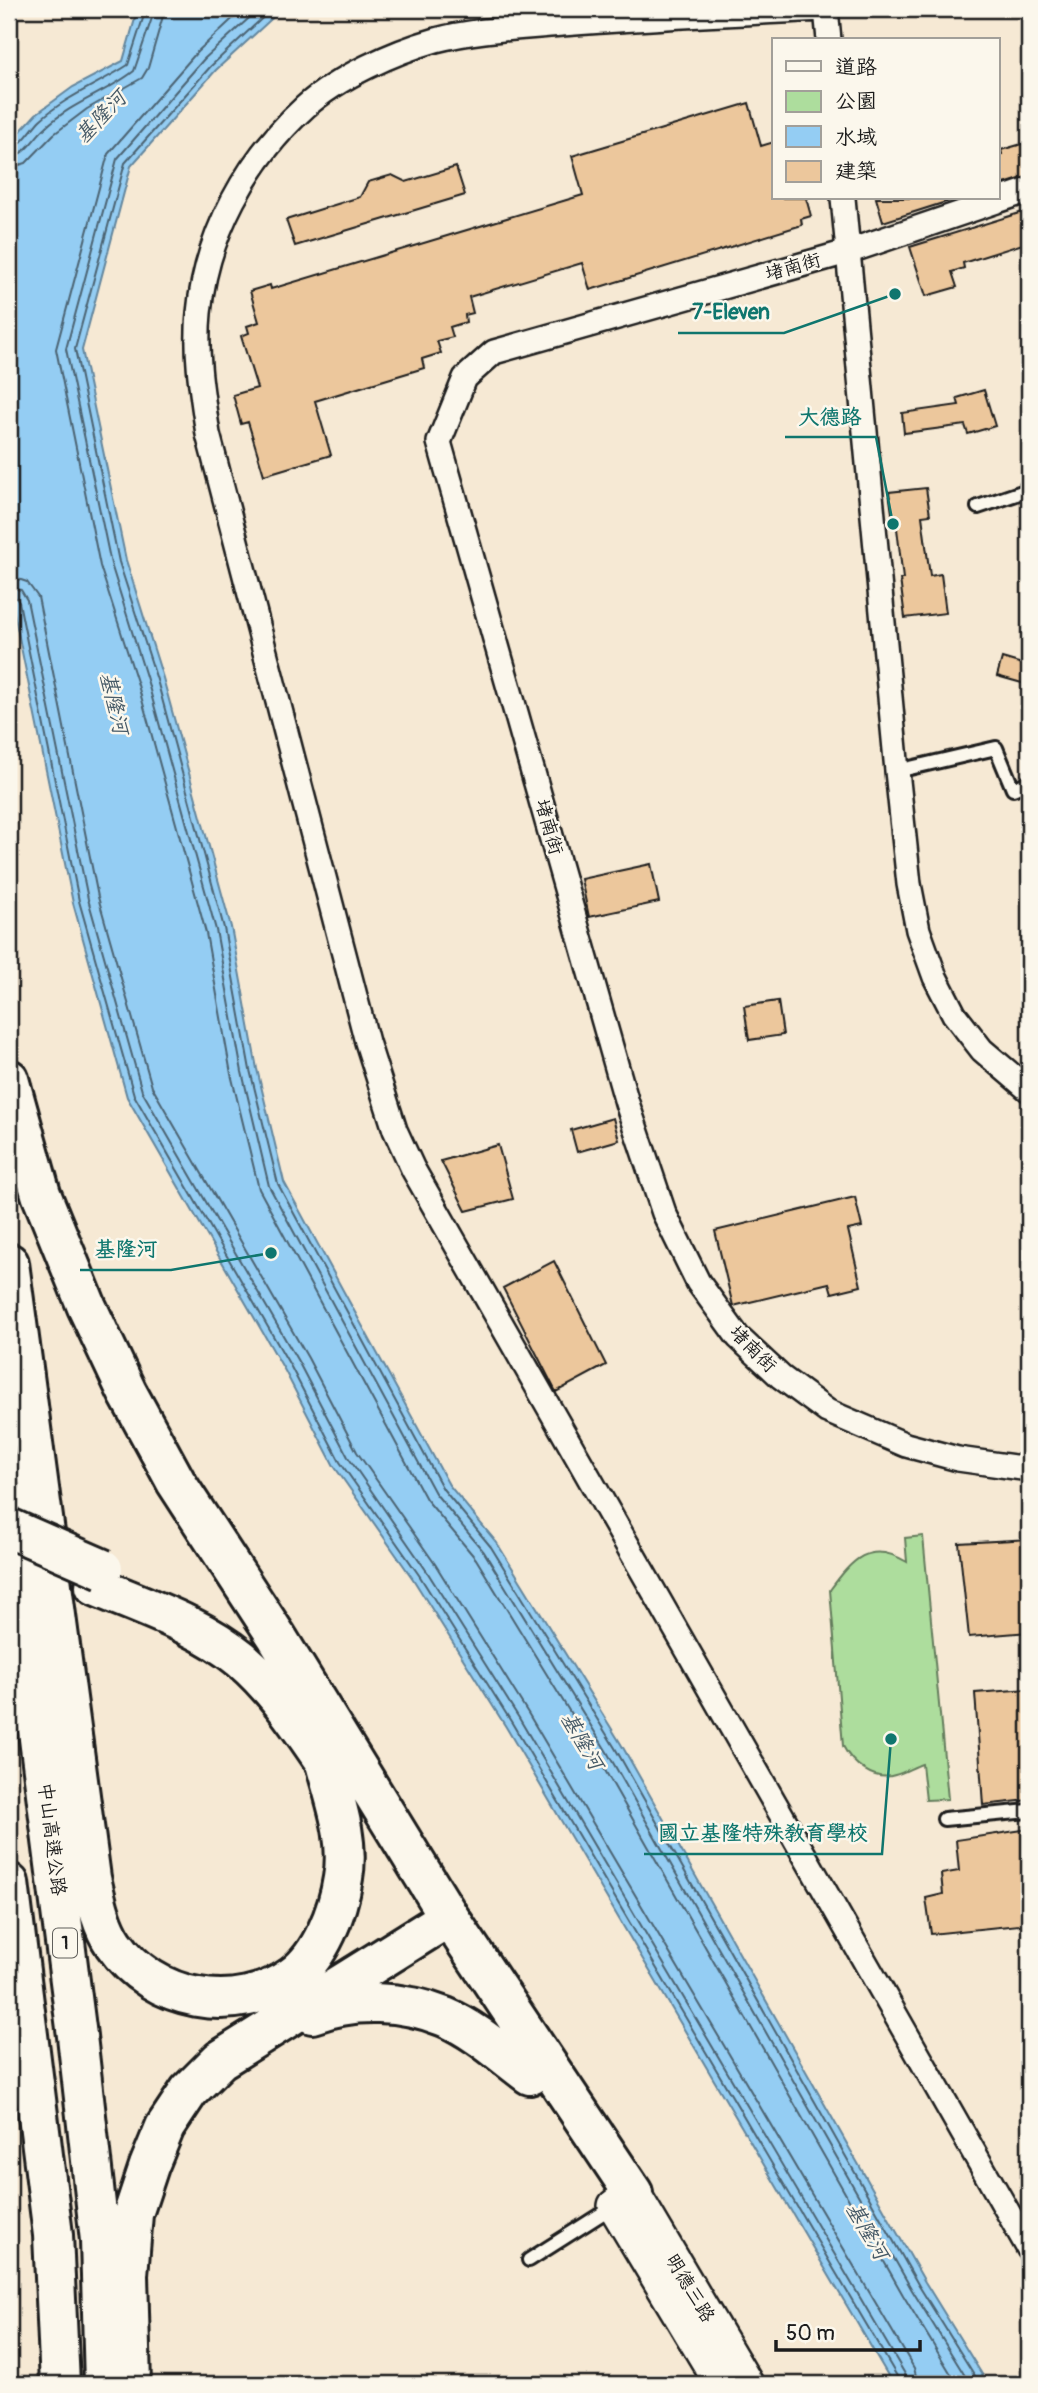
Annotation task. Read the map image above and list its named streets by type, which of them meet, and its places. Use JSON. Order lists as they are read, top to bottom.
{
  "streets": {
    "highway": ["中山高速公路", "1"],
    "street": ["堵南街", "明德三路"]
  },
  "water": ["基隆河"],
  "places": [
    "7-Eleven",
    "大德路",
    "基隆河",
    "國立基隆特殊教育學校"
  ],
  "legend": [
    "道路",
    "公園",
    "水域",
    "建築"
  ],
  "scale_bar": "50 m"
}
